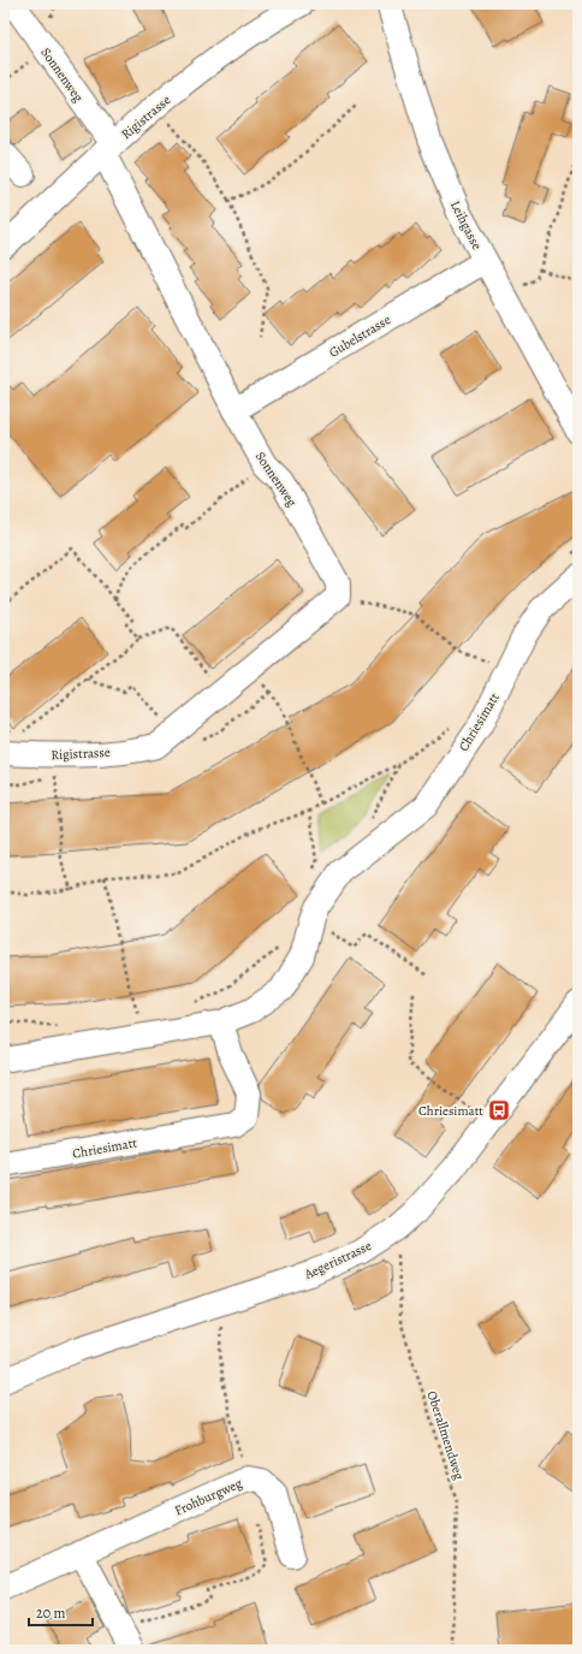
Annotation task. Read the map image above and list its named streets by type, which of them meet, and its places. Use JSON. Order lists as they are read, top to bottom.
{
  "streets": {
    "street": [
      "Sonnenweg",
      "Rigistrasse",
      "Leihgasse",
      "Gubelstrasse",
      "Chriesimatt",
      "Aegeristrasse",
      "Frohburgweg"
    ],
    "path": ["Oberallmendweg"]
  },
  "crossings": [
    ["Sonnenweg", "Rigistrasse"],
    ["Sonnenweg", "Gubelstrasse"],
    ["Leihgasse", "Gubelstrasse"],
    ["Aegeristrasse", "Oberallmendweg"]
  ],
  "places": {
    "bus stop": ["Chriesimatt"]
  },
  "scale_bar": "20 m"
}
